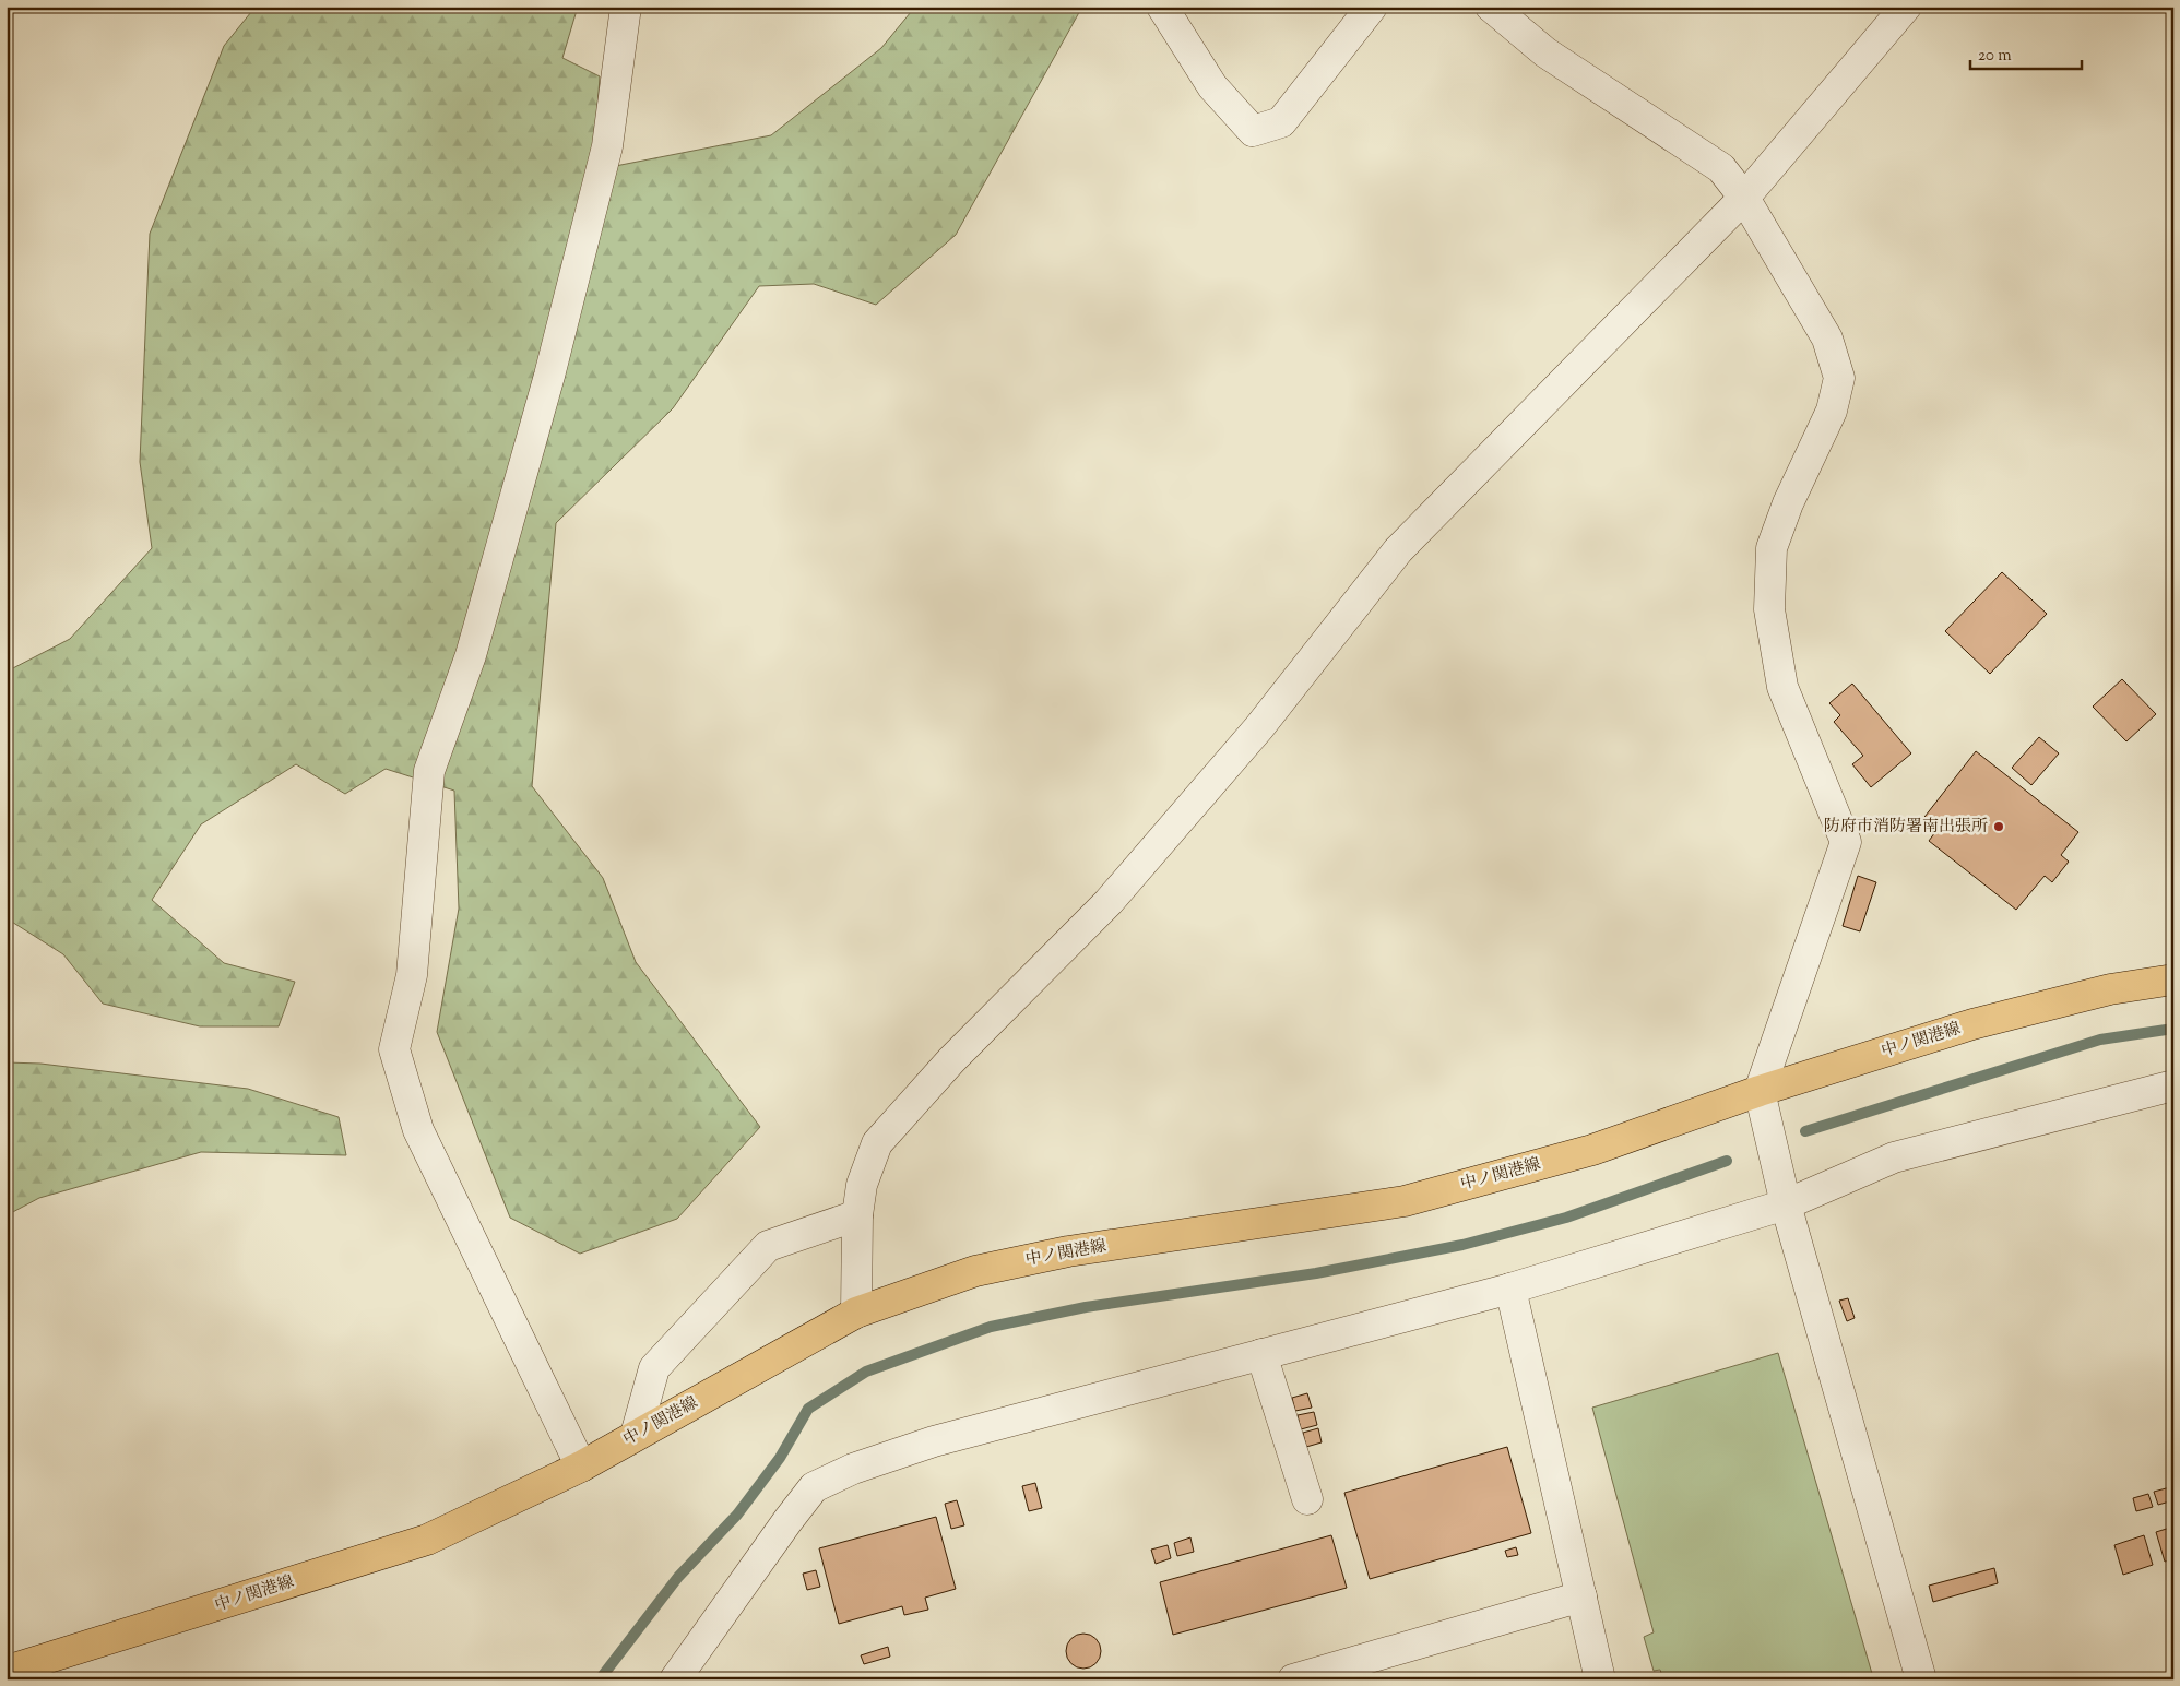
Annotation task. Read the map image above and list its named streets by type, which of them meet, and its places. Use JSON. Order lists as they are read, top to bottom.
{
  "streets": {
    "main road": ["中ノ関港線"]
  },
  "places": ["防府市消防署南出張所"],
  "scale_bar": "20 m"
}
